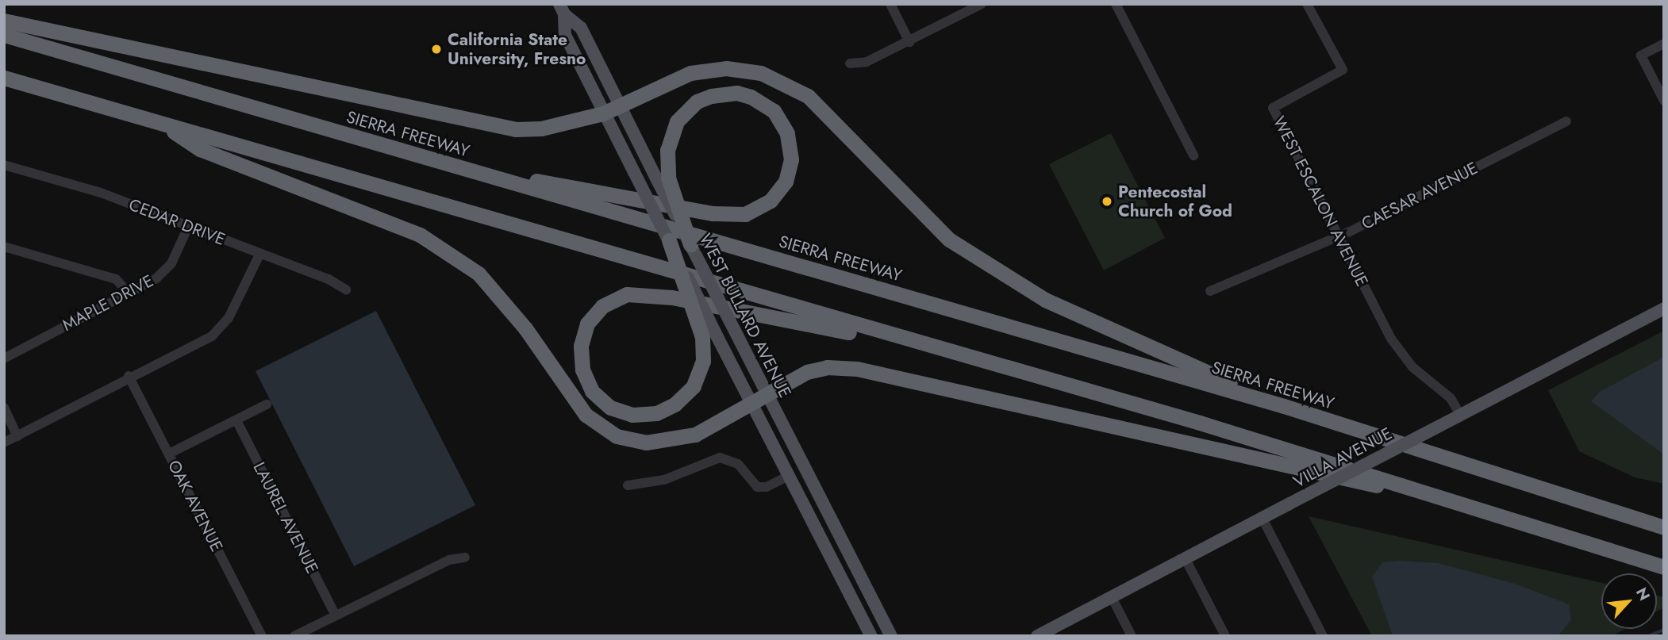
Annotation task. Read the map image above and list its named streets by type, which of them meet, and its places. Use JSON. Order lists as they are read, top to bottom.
{
  "streets": {
    "highway": ["SIERRA FREEWAY"],
    "main road": ["WEST BULLARD AVENUE", "VILLA AVENUE"],
    "street": [
      "CAESAR AVENUE",
      "WEST ESCALON AVENUE",
      "CEDAR DRIVE",
      "MAPLE DRIVE",
      "OAK AVENUE",
      "LAUREL AVENUE"
    ]
  },
  "crossings": [
    ["CAESAR AVENUE", "WEST ESCALON AVENUE"],
    ["WEST ESCALON AVENUE", "VILLA AVENUE"],
    ["CEDAR DRIVE", "MAPLE DRIVE"]
  ],
  "places": ["California State University, Fresno", "Pentecostal Church of God"],
  "north": "top right"
}
